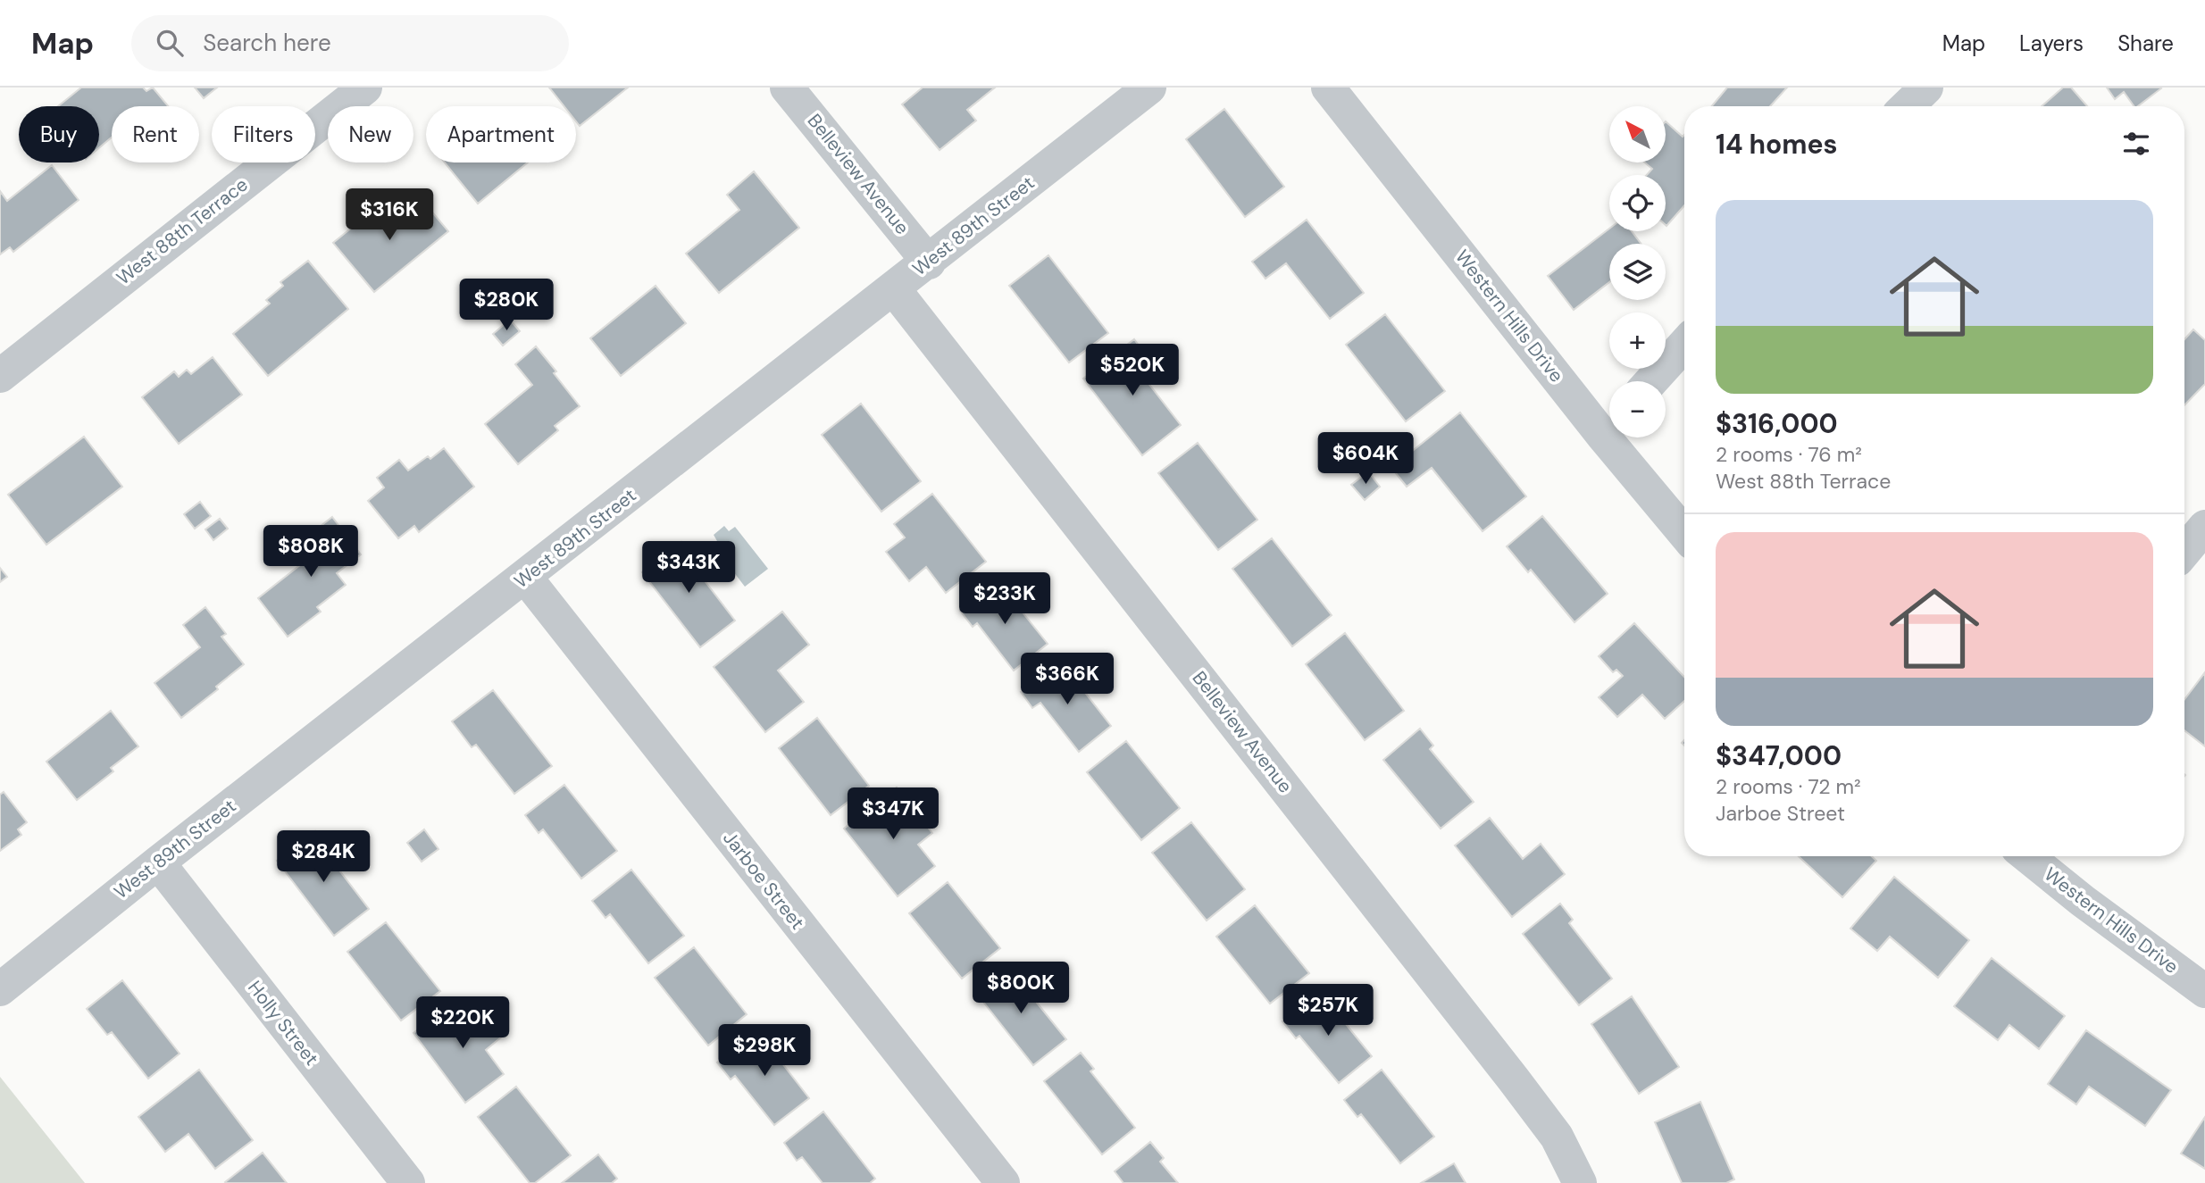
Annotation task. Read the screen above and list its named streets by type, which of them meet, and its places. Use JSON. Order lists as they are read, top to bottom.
{
  "streets": {
    "street": [
      "Belleview Avenue",
      "West 89th Street",
      "West 88th Terrace",
      "Western Hills Drive",
      "Jarboe Street",
      "Holly Street"
    ]
  },
  "crossings": [
    ["Belleview Avenue", "West 89th Street"],
    ["West 89th Street", "Jarboe Street"],
    ["West 89th Street", "Holly Street"]
  ],
  "north": "top left",
  "page": {
    "header": "Map",
    "search": "Search here",
    "nav": ["Map", "Layers", "Share"],
    "map_buttons": ["+", "−"],
    "chip": [
      "Buy",
      "Rent",
      "Filters",
      "New",
      "Apartment"
    ],
    "heading": "14 homes",
    "list": [
      {
        "name": "$316,000",
        "note": "2 rooms · 76 m² · West 88th Terrace"
      },
      {
        "name": "$347,000",
        "note": "2 rooms · 72 m² · Jarboe Street"
      }
    ],
    "price": [
      "$316K",
      "$280K",
      "$520K",
      "$604K",
      "$808K",
      "$343K",
      "$233K",
      "$366K",
      "$347K",
      "$284K",
      "$800K",
      "$257K",
      "$220K",
      "$298K"
    ]
  }
}
